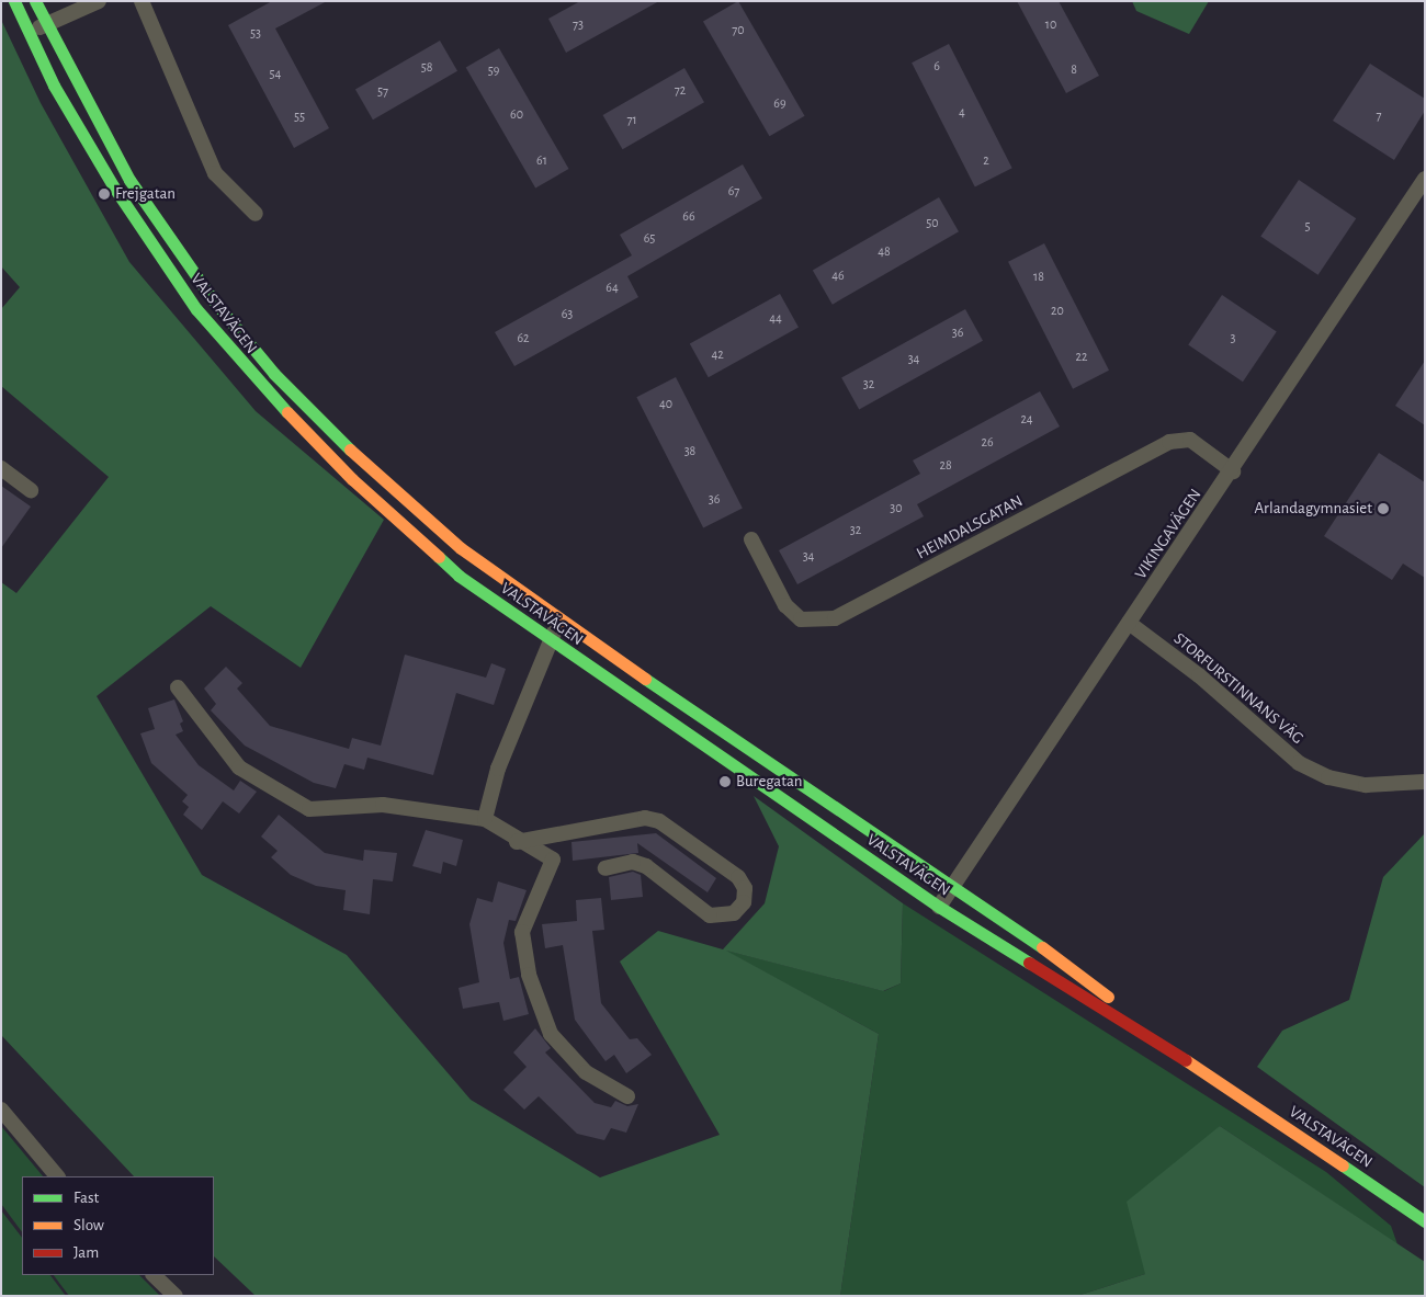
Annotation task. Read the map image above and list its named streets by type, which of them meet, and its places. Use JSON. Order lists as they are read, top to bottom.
{
  "streets": {
    "street": [
      "VALSTAVÄGEN",
      "HEIMDALSGATAN",
      "VIKINGAVÄGEN",
      "STORFURSTINNANS VÄG"
    ]
  },
  "crossings": [
    ["VALSTAVÄGEN", "VIKINGAVÄGEN"],
    ["HEIMDALSGATAN", "VIKINGAVÄGEN"],
    ["VIKINGAVÄGEN", "STORFURSTINNANS VÄG"]
  ],
  "places": ["Frejgatan", "Arlandagymnasiet", "Buregatan"],
  "house_numbers": [
    "73",
    "10",
    "70",
    "53",
    "6",
    "58",
    "8",
    "59",
    "54",
    "72",
    "57",
    "69",
    "4",
    "60",
    "7",
    "55",
    "71",
    "61",
    "2",
    "67",
    "66",
    "50",
    "5",
    "65",
    "48",
    "46",
    "18",
    "64",
    "20",
    "63",
    "44",
    "36",
    "62",
    "3",
    "42",
    "22",
    "34",
    "32",
    "40",
    "24",
    "26",
    "38",
    "28",
    "36",
    "30",
    "32",
    "34"
  ],
  "legend": ["Fast", "Slow", "Jam"]
}
